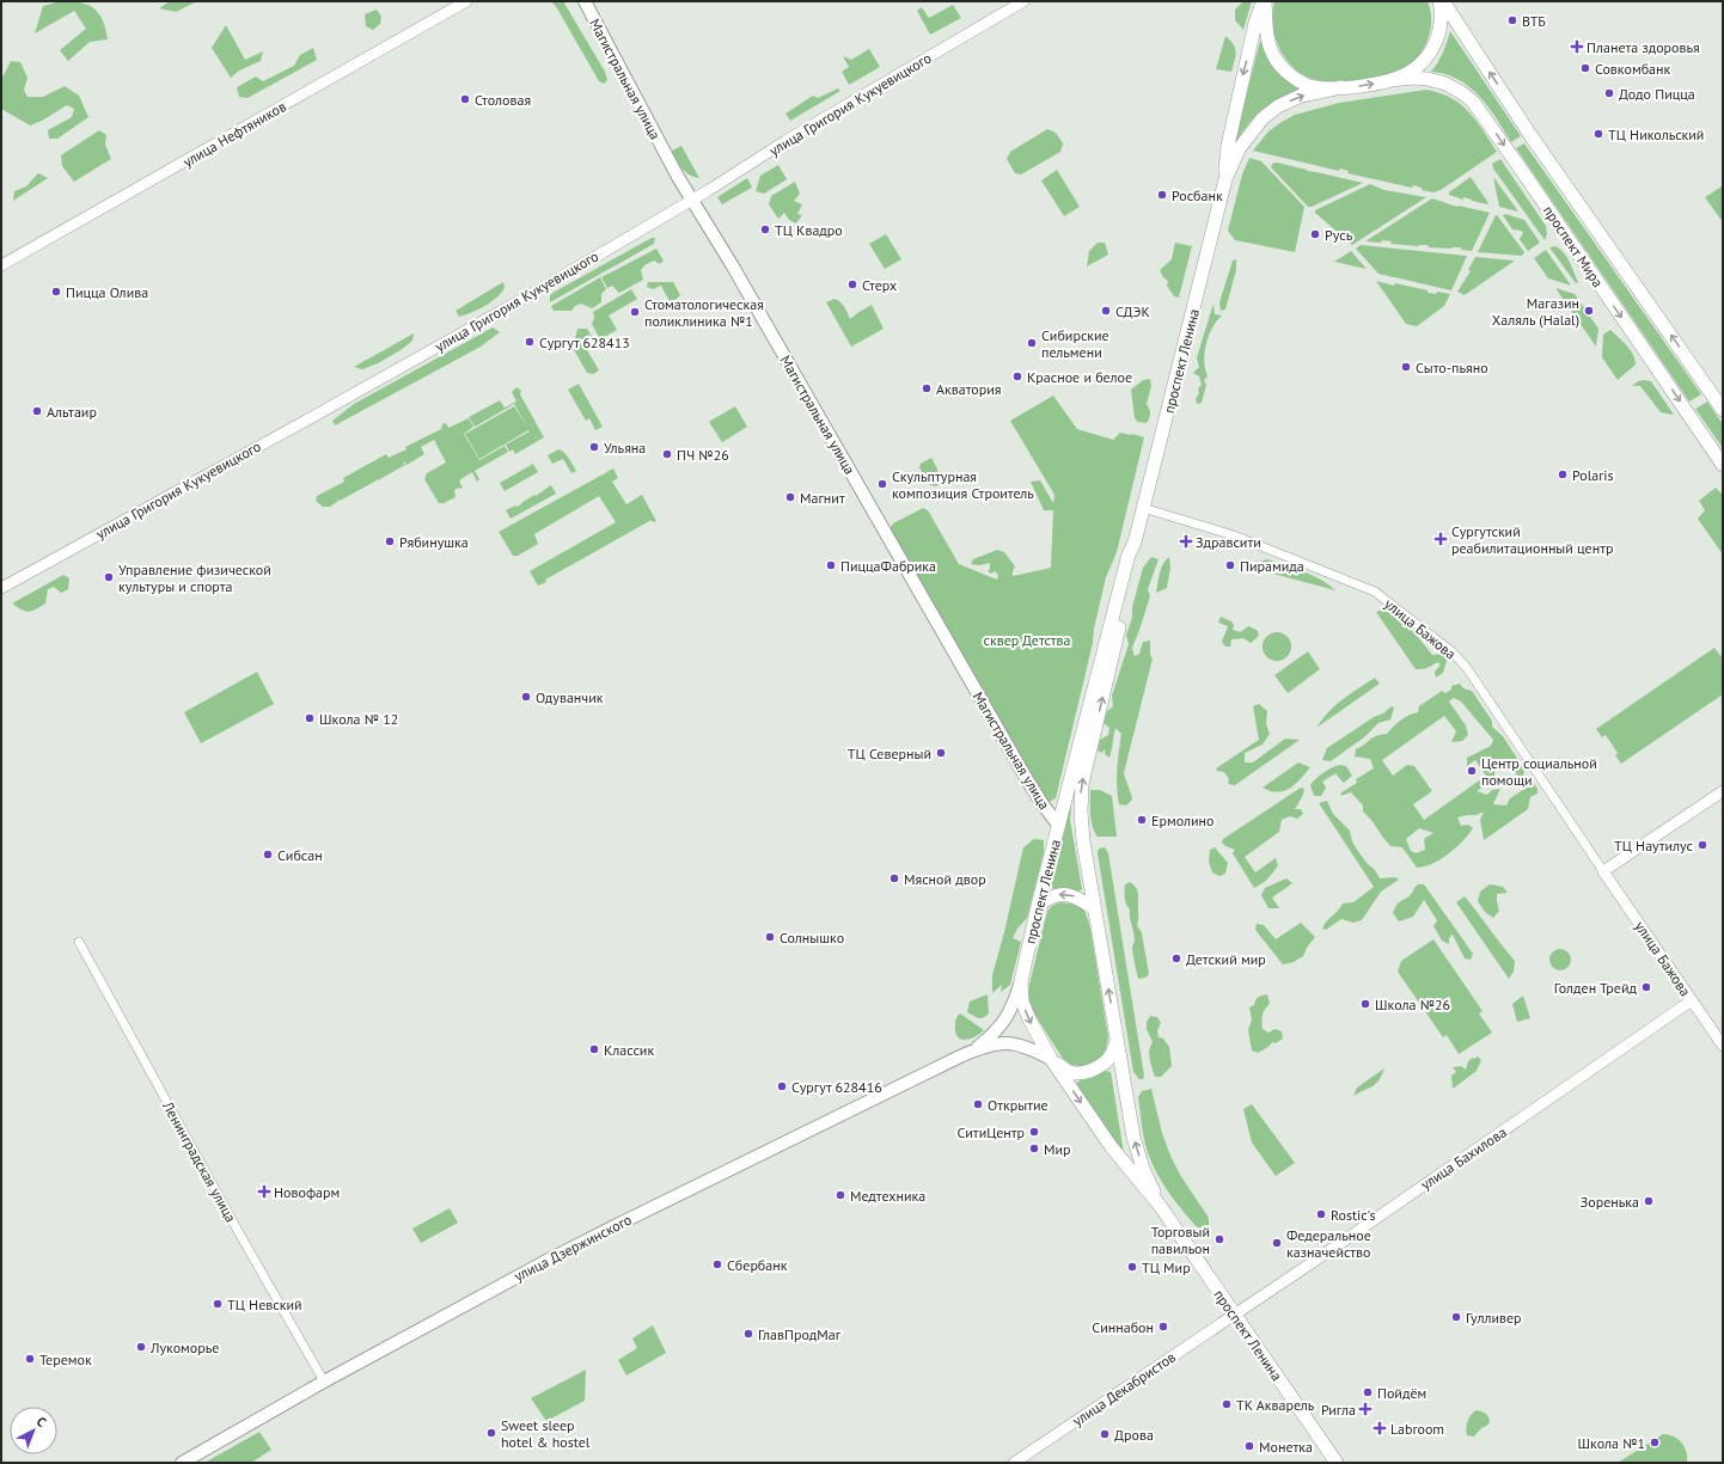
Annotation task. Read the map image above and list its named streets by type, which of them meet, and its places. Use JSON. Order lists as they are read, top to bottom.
{
  "streets": {
    "main road": [
      "Магистральная улица",
      "проспект Мира",
      "проспект Ленина",
      "улица Дзержинского"
    ],
    "street": [
      "улица Григория Кукуевицкого",
      "улица Нефтяников",
      "улица Бажова",
      "улица Бахилова",
      "Ленинградская улица",
      "улица Декабристов"
    ]
  },
  "crossings": [
    ["Магистральная улица", "улица Григория Кукуевицкого"],
    ["Магистральная улица", "проспект Ленина"],
    ["проспект Ленина", "улица Бажова"],
    ["проспект Ленина", "улица Бахилова"],
    ["проспект Ленина", "улица Дзержинского"],
    ["проспект Ленина", "улица Декабристов"],
    ["улица Бажова", "улица Бахилова"],
    ["улица Бахилова", "улица Декабристов"],
    ["Ленинградская улица", "улица Дзержинского"]
  ],
  "parks": ["сквер Детства"],
  "places": {
    "other": [
      "ВТБ",
      "Совкомбанк",
      "Додо Пицца",
      "Столовая",
      "ТЦ Никольский",
      "Росбанк",
      "ТЦ Квадро",
      "Русь",
      "Стерх",
      "Пицца Олива",
      "СДЭК",
      "Магазин Халяль (Halal)",
      "Стоматологическая поликлиника №1",
      "Сургут 628413",
      "Сибирские пельмени",
      "Сыто-пьяно",
      "Красное и белое",
      "Акватория",
      "Альтаир",
      "Ульяна",
      "ПЧ №26",
      "Polaris",
      "Скульптурная композиция Строитель",
      "Магнит",
      "Рябинушка",
      "ПиццаФабрика",
      "Пирамида",
      "Управление физической культуры и спорта",
      "Одуванчик",
      "Школа № 12",
      "ТЦ Северный",
      "Центр социальной помощи",
      "Ермолино",
      "ТЦ Наутилус",
      "Сибсан",
      "Мясной двор",
      "Солнышко",
      "Детский мир",
      "Голден Трейд",
      "Школа №26",
      "Классик",
      "Сургут 628416",
      "Открытие",
      "СитиЦентр",
      "Мир",
      "Медтехника",
      "Зоренька",
      "Rostic's",
      "Торговый павильон",
      "Федеральное казначейство",
      "Сбербанк",
      "ТЦ Мир",
      "ТЦ Невский",
      "Гулливер",
      "Синнабон",
      "ГлавПродМаг",
      "Лукоморье",
      "Теремок",
      "Пойдём",
      "ТК Акварель",
      "Sweet sleep hotel & hostel",
      "Дрова",
      "Школа №1",
      "Монетка"
    ],
    "health": [
      "Планета здоровья",
      "Сургутский реабилитационный центр",
      "Здравсити",
      "Новофарм",
      "Ригла",
      "Labroom"
    ]
  },
  "north": "top right"
}
